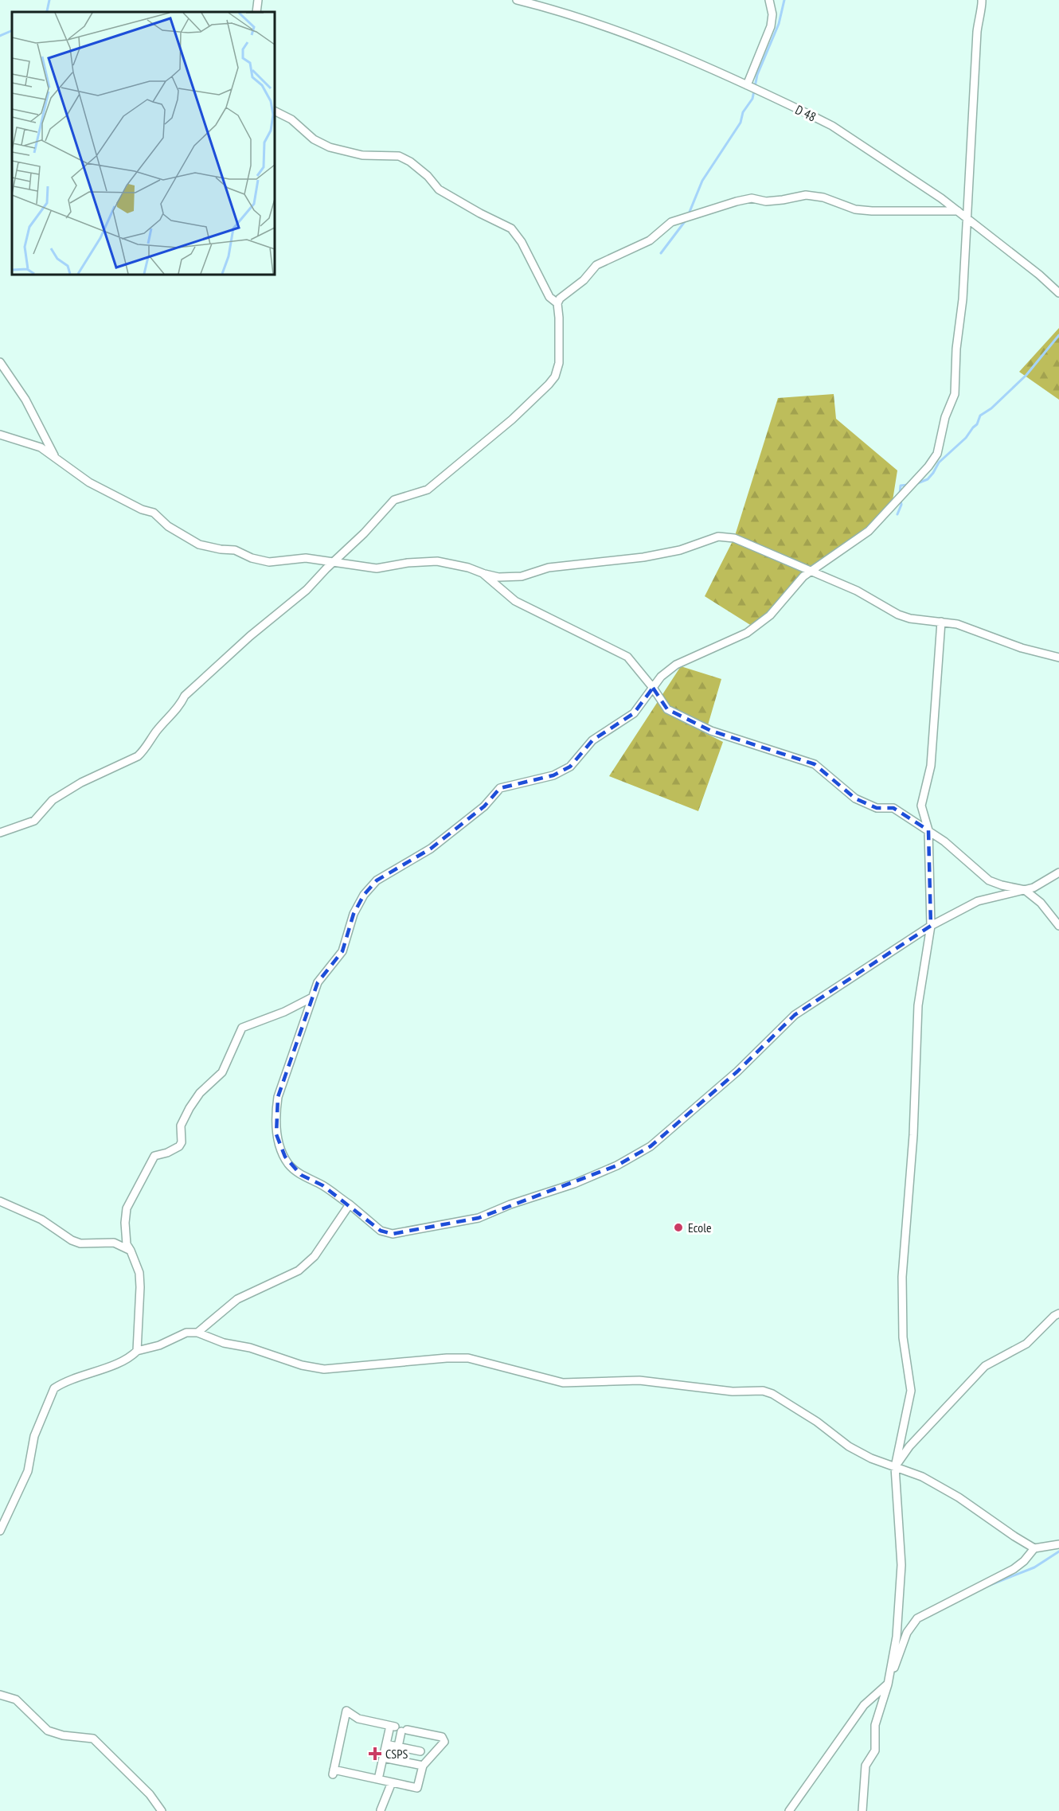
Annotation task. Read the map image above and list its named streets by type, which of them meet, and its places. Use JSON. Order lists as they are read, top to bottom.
{
  "streets": {
    "street": ["D 48"]
  },
  "places": {
    "other": ["Ecole"],
    "health": ["CSPS"]
  }
}
